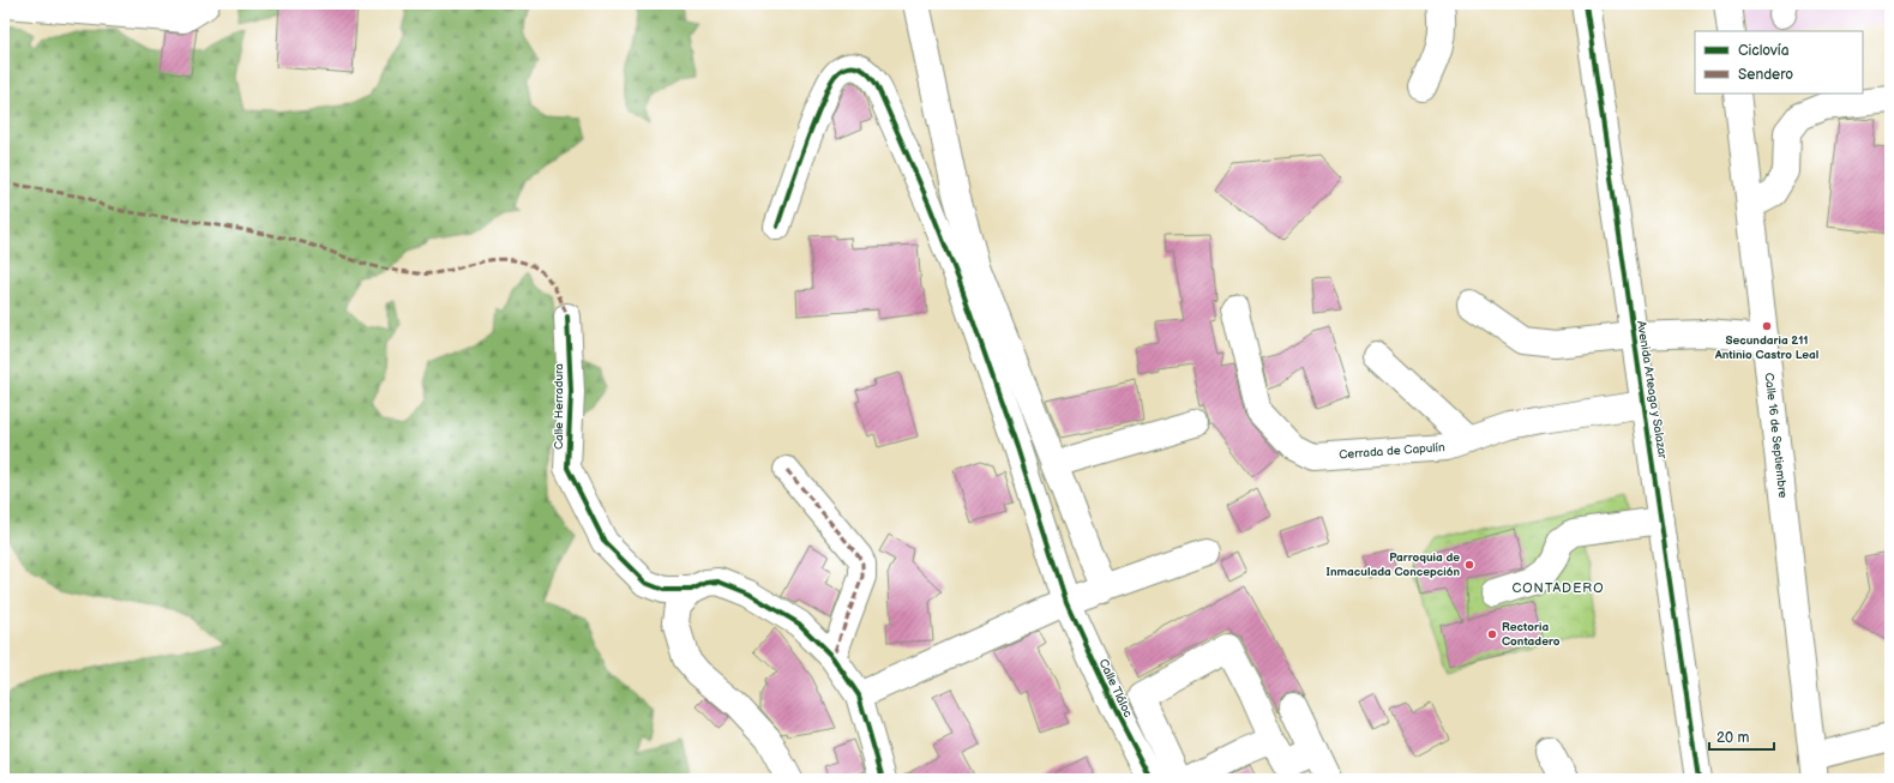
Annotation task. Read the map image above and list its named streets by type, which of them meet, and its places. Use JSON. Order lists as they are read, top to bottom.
{
  "streets": {
    "street": [
      "Avenida Arteaga y Salazar",
      "Calle Herradura",
      "Calle 16 de Septiembre",
      "Cerrada de Capulín",
      "Calle Tláloc"
    ]
  },
  "crossings": [
    ["Avenida Arteaga y Salazar", "Cerrada de Capulín"]
  ],
  "districts": ["CONTADERO"],
  "places": ["Secundaria 211 Antinio Castro Leal", "Parroquia de Inmaculada Concepción", "Rectoria Contadero"],
  "legend": ["Ciclovía", "Sendero"],
  "scale_bar": "20 m"
}
